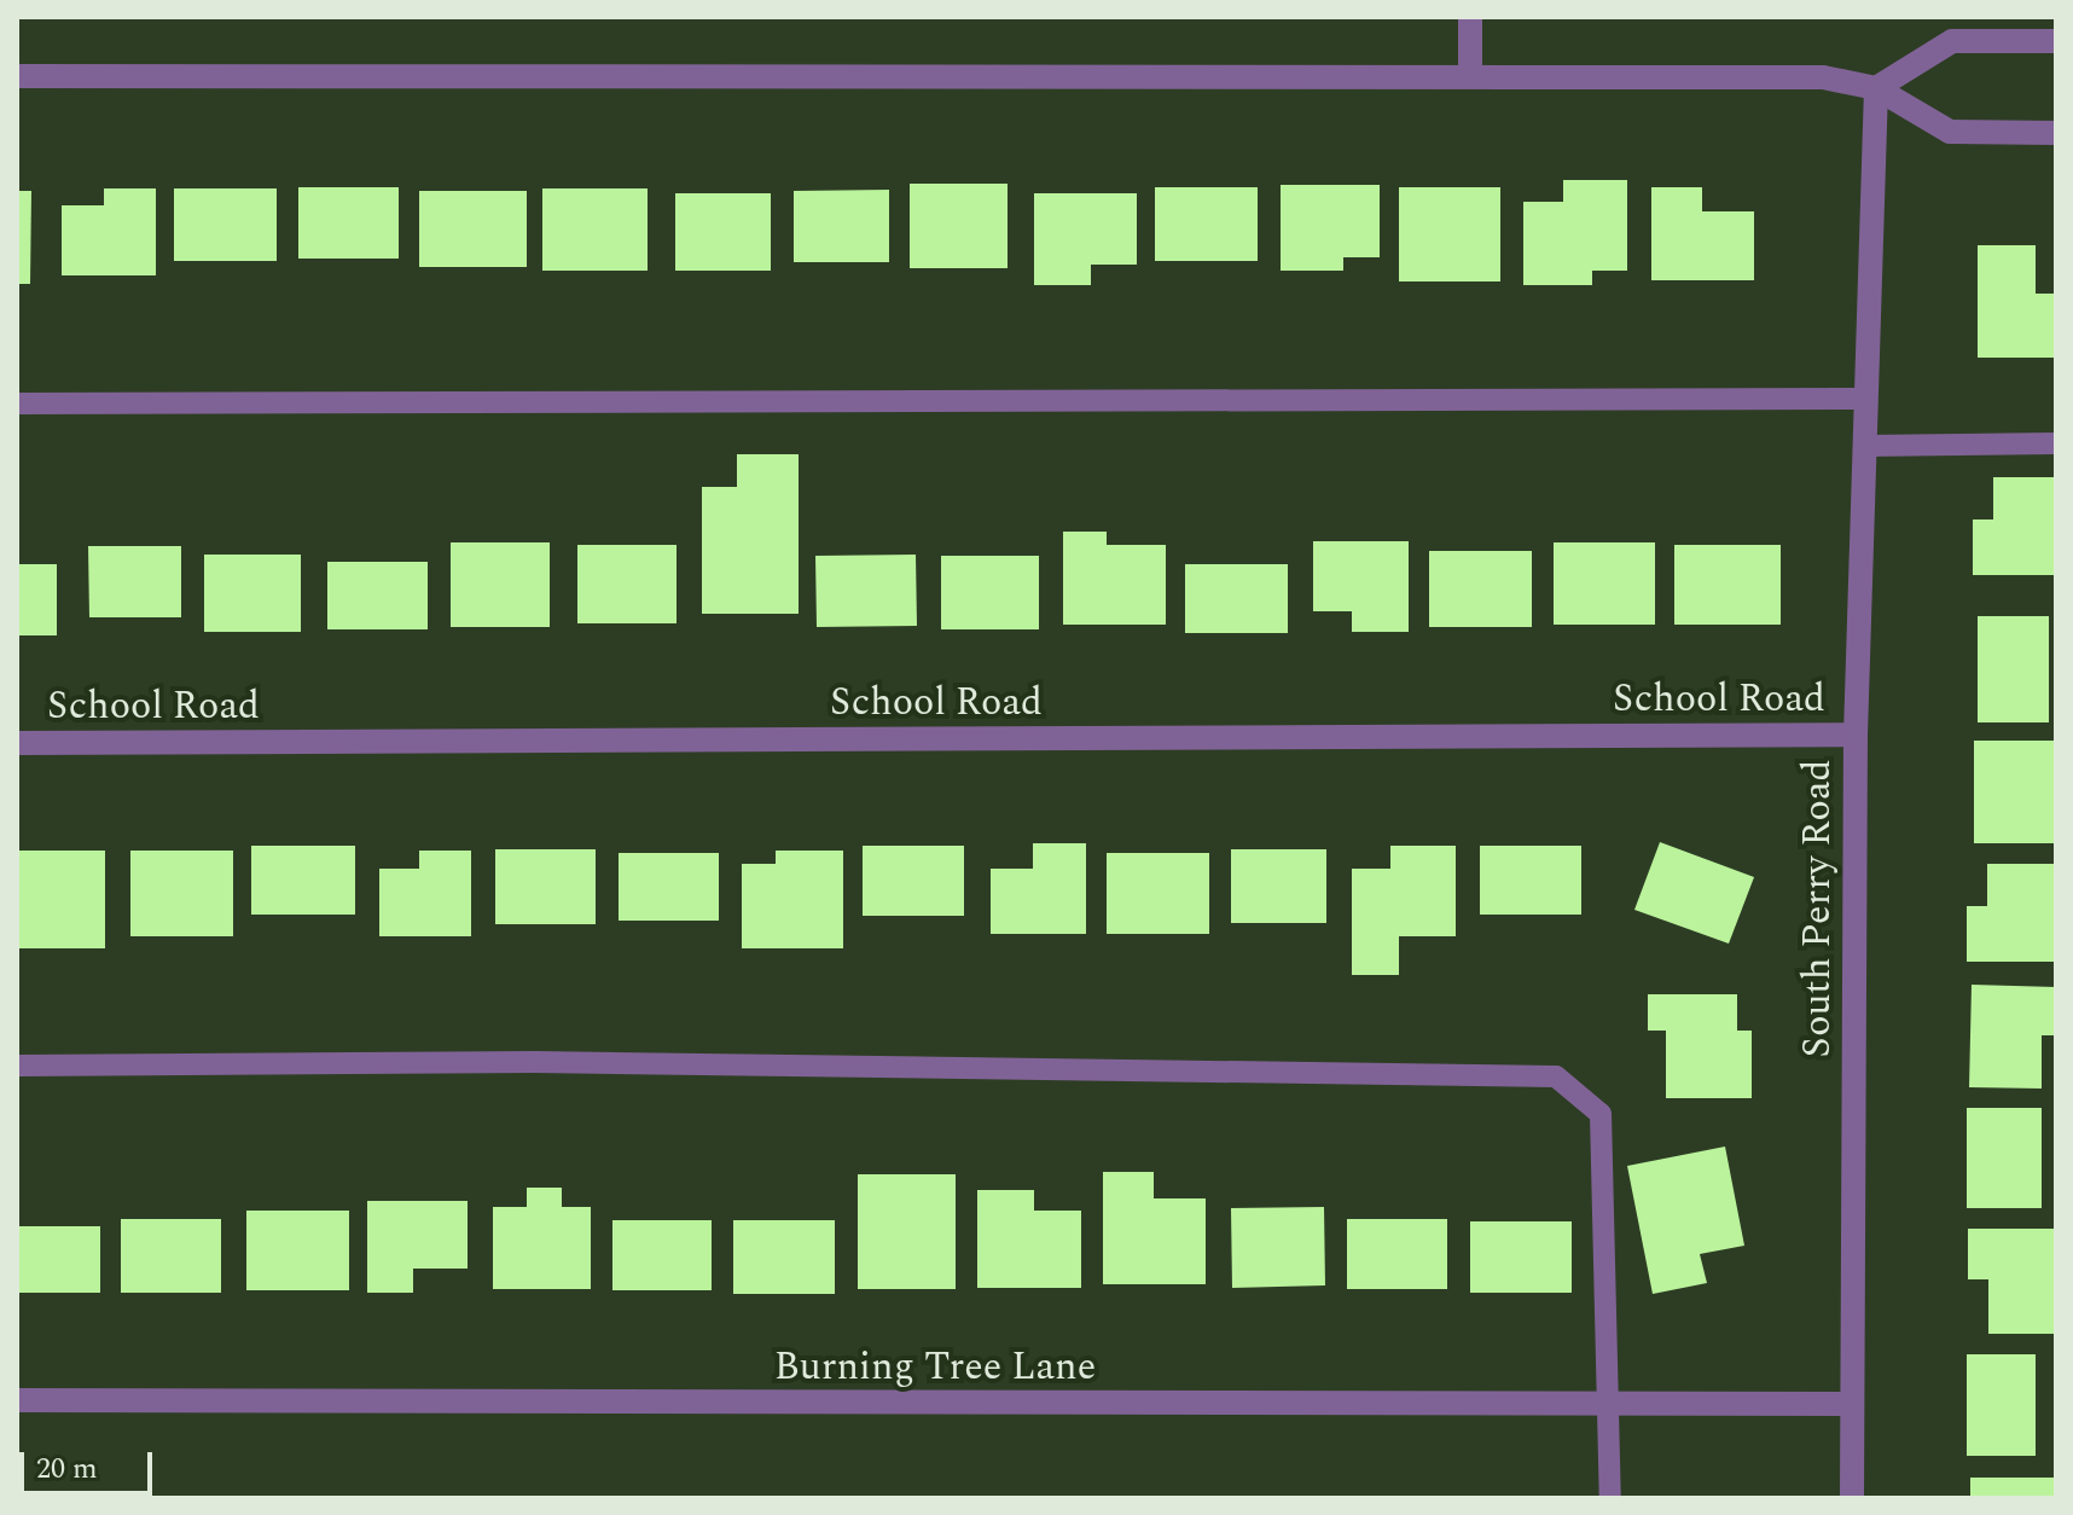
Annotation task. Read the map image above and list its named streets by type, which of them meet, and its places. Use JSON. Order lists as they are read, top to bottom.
{
  "streets": {
    "street": ["School Road", "South Perry Road", "Burning Tree Lane"]
  },
  "crossings": [
    ["School Road", "South Perry Road"],
    ["South Perry Road", "Burning Tree Lane"]
  ],
  "scale_bar": "20 m"
}
